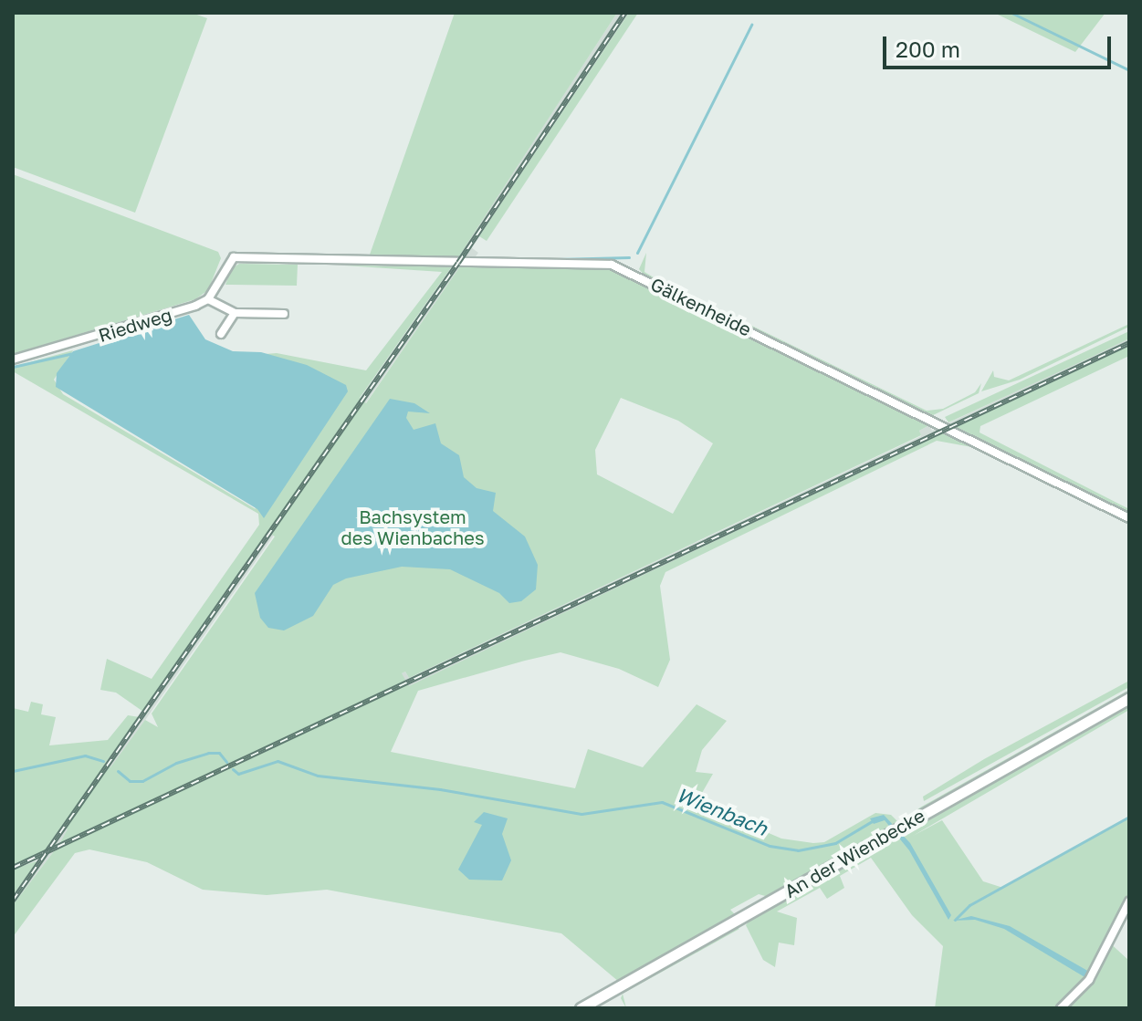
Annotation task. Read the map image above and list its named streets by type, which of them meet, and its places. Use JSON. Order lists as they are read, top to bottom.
{
  "streets": {
    "street": ["Gälkenheide", "Riedweg", "An der Wienbecke"]
  },
  "crossings": [
    ["Gälkenheide", "Riedweg"]
  ],
  "water": ["Wienbach"],
  "parks": ["Bachsystem des Wienbaches"],
  "scale_bar": "200 m"
}
